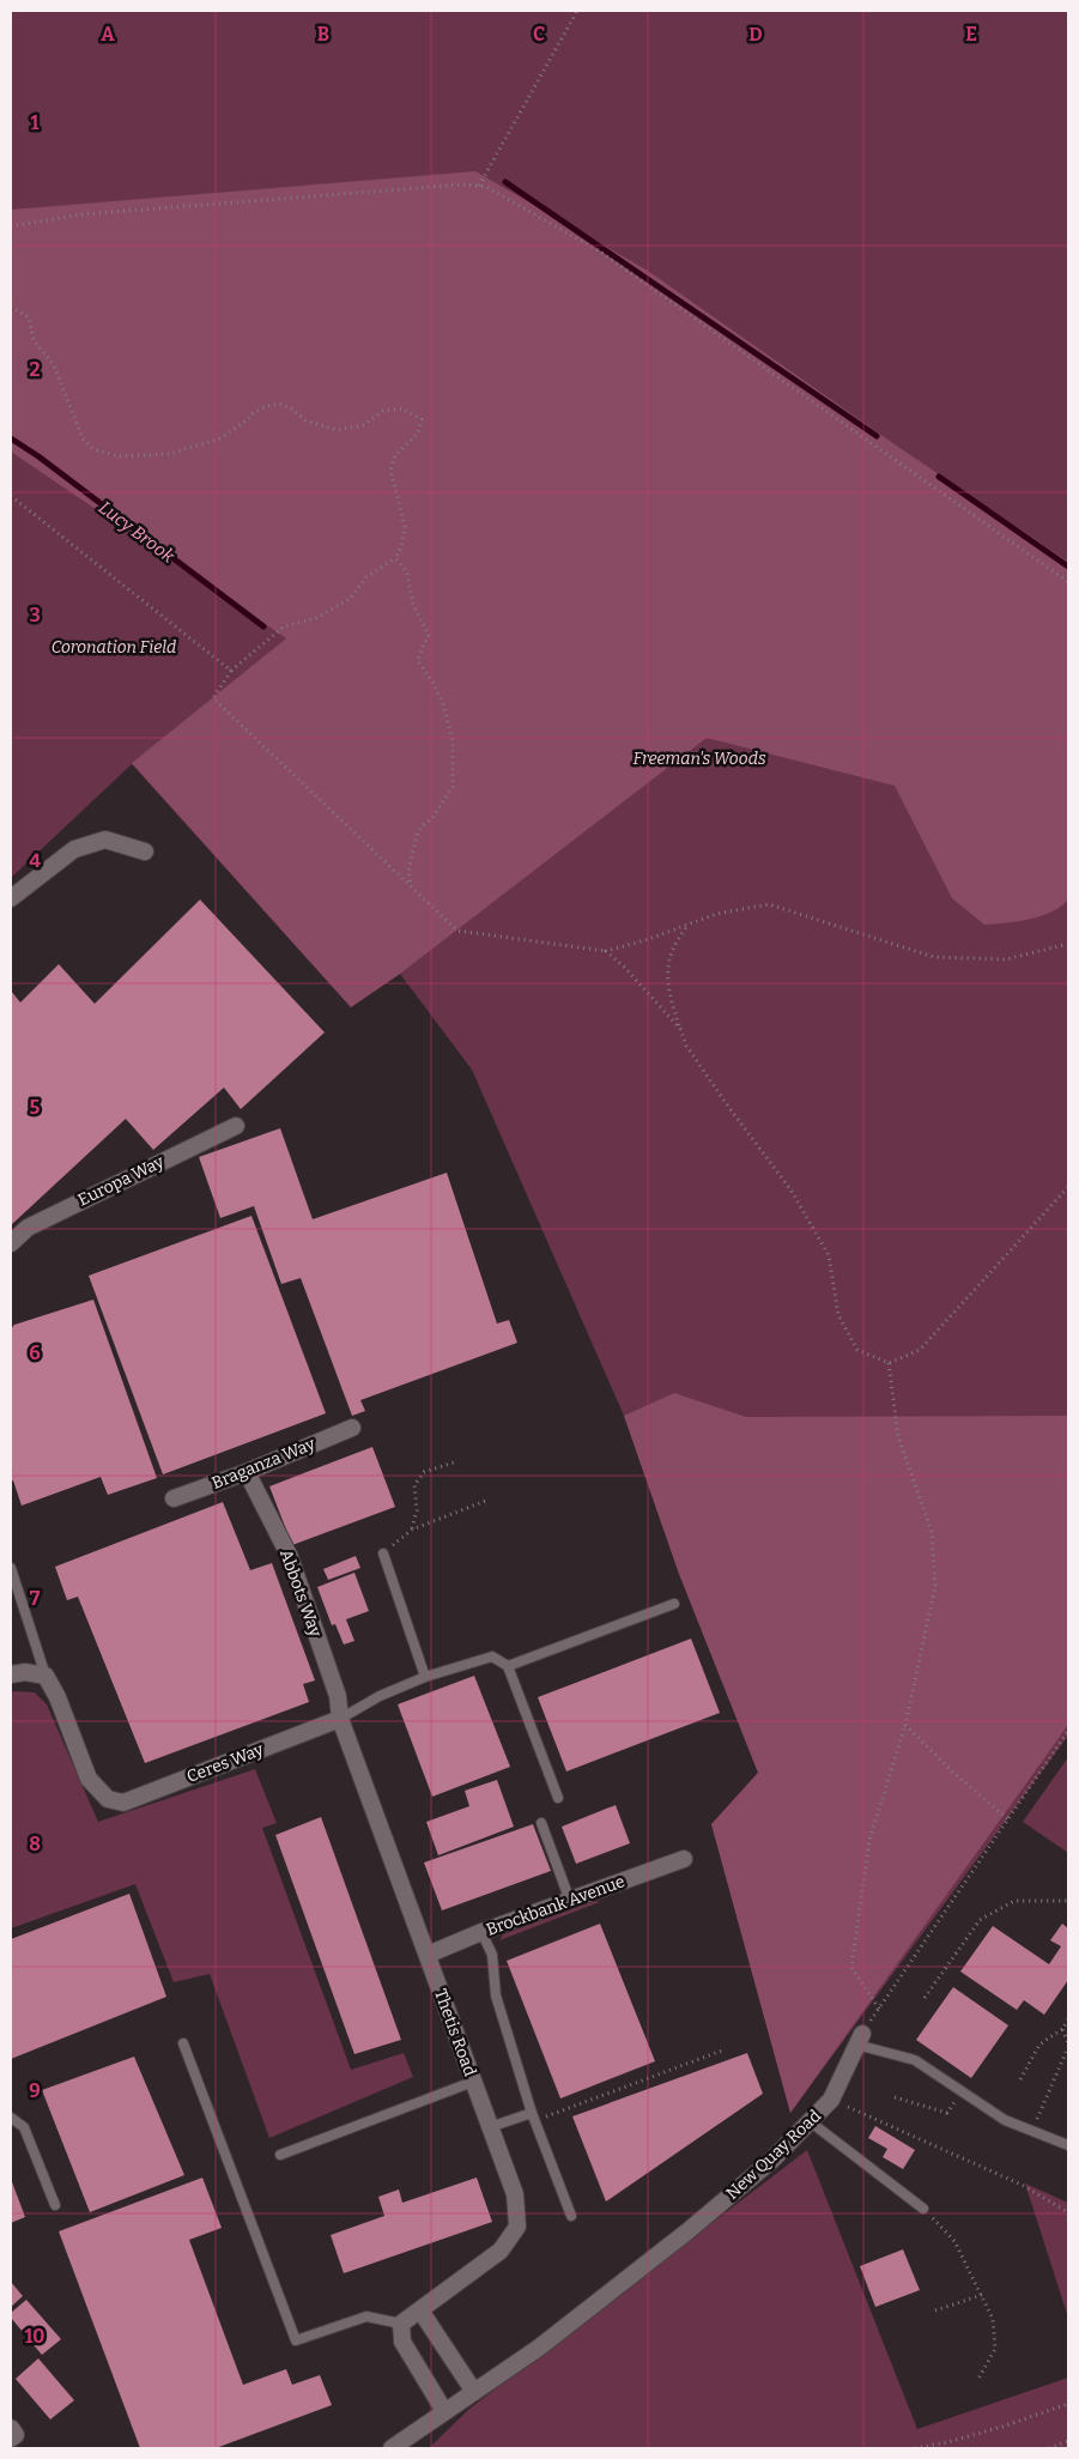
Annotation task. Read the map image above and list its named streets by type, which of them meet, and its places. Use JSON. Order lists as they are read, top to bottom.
{
  "streets": {
    "street": [
      "Europa Way",
      "Braganza Way",
      "Abbots Way",
      "Ceres Way",
      "Brockbank Avenue",
      "Thetis Road",
      "New Quay Road"
    ]
  },
  "crossings": [
    ["Braganza Way", "Abbots Way"],
    ["Abbots Way", "Ceres Way"],
    ["Abbots Way", "Thetis Road"],
    ["Ceres Way", "Thetis Road"],
    ["Brockbank Avenue", "Thetis Road"]
  ],
  "water": ["Lucy Brook"],
  "parks": ["Coronation Field", "Freeman's Woods"],
  "grid": {
    "columns": [
      "A",
      "B",
      "C",
      "D",
      "E"
    ],
    "rows": [
      "1",
      "2",
      "3",
      "4",
      "5",
      "6",
      "7",
      "8",
      "9",
      "10"
    ]
  }
}
